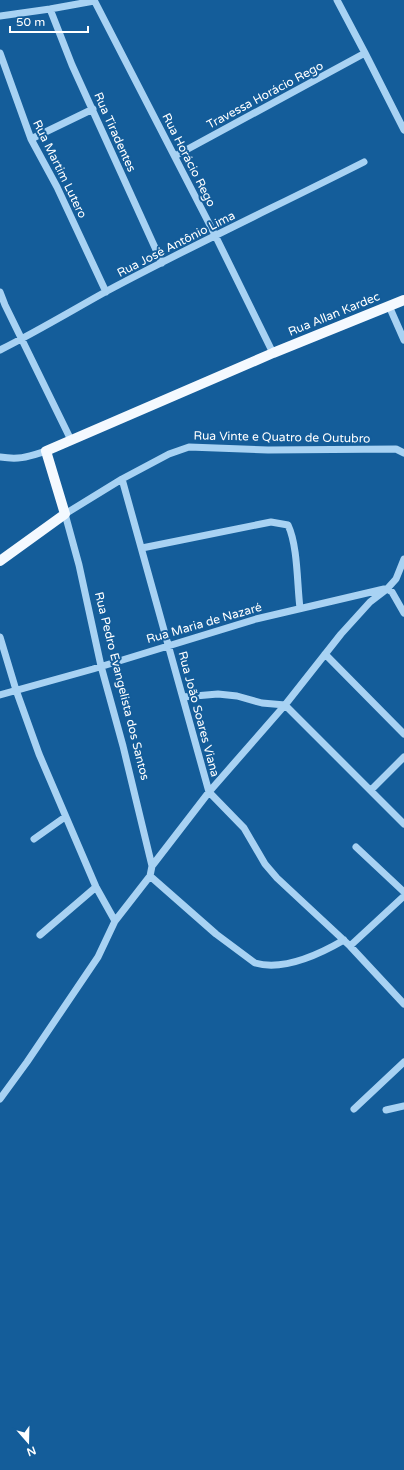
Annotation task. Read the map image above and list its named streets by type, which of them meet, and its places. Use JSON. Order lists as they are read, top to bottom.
{
  "streets": {
    "main road": ["Rua Allan Kardec"],
    "street": [
      "Travessa Horácio Rego",
      "Rua Tiradentes",
      "Rua Horácio Rego",
      "Rua Martim Lutero",
      "Rua José Antônio Lima",
      "Rua Vinte e Quatro de Outubro",
      "Rua Maria de Nazaré",
      "Rua Pedro Evangelista dos Santos",
      "Rua João Soares Viana"
    ]
  },
  "crossings": [
    ["Travessa Horácio Rego", "Rua Horácio Rego"],
    ["Rua Tiradentes", "Rua José Antônio Lima"],
    ["Rua Horácio Rego", "Rua José Antônio Lima"],
    ["Rua Horácio Rego", "Rua Allan Kardec"],
    ["Rua Martim Lutero", "Rua José Antônio Lima"],
    ["Rua Vinte e Quatro de Outubro", "Rua Pedro Evangelista dos Santos"],
    ["Rua Vinte e Quatro de Outubro", "Rua João Soares Viana"],
    ["Rua Maria de Nazaré", "Rua Pedro Evangelista dos Santos"],
    ["Rua Maria de Nazaré", "Rua João Soares Viana"]
  ],
  "scale_bar": "50 m",
  "north": "bottom"
}
